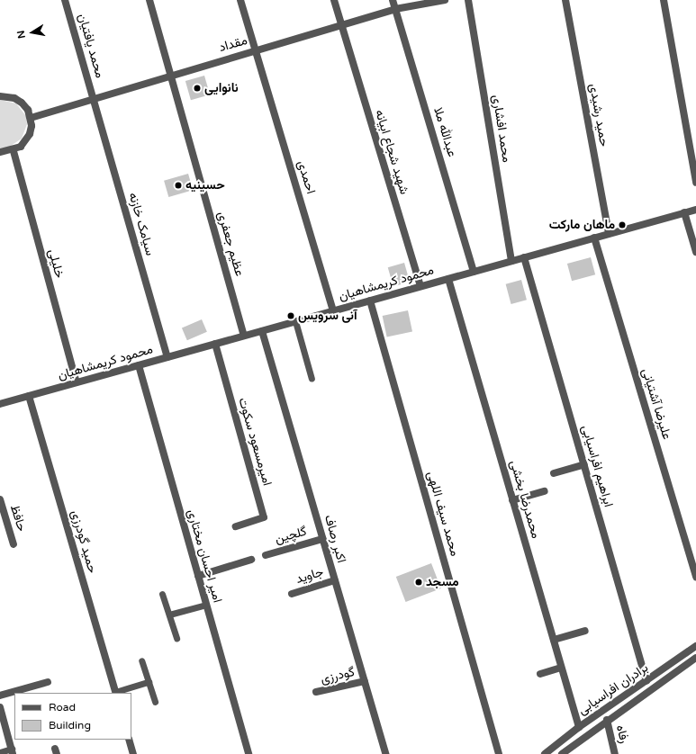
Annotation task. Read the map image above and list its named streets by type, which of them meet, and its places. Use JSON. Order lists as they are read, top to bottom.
{
  "streets": {
    "street": [
      "مقداد",
      "محمد یافتیان",
      "حمید رشیدی",
      "محمد افشاری",
      "عبدالله ملا",
      "شهید شجاع ابیانه",
      "احمدی",
      "سیامک خازنه",
      "عظیم جعفری",
      "خلیلی",
      "محمود کریمشاهیان",
      "علیرضا آشتیانی",
      "امیرمسعود سکوت",
      "ابراهیم افراسیابی",
      "محمدرضا بخشی",
      "محمد سیف اللهی",
      "حافظ",
      "گلچین",
      "اکبر رصاف",
      "حمید گودرزی",
      "امیر احسان مختاری",
      "جاوید",
      "گودرزی",
      "برادران افراسیابی",
      "رفاه"
    ]
  },
  "crossings": [
    ["مقداد", "محمد یافتیان"],
    ["مقداد", "عبدالله ملا"],
    ["مقداد", "شهید شجاع ابیانه"],
    ["مقداد", "احمدی"],
    ["مقداد", "سیامک خازنه"],
    ["مقداد", "عظیم جعفری"],
    ["محمد یافتیان", "سیامک خازنه"],
    ["حمید رشیدی", "محمود کریمشاهیان"],
    ["محمد افشاری", "محمود کریمشاهیان"],
    ["عبدالله ملا", "محمود کریمشاهیان"],
    ["شهید شجاع ابیانه", "محمود کریمشاهیان"],
    ["احمدی", "محمود کریمشاهیان"],
    ["سیامک خازنه", "محمود کریمشاهیان"],
    ["عظیم جعفری", "محمود کریمشاهیان"],
    ["خلیلی", "محمود کریمشاهیان"],
    ["محمود کریمشاهیان", "علیرضا آشتیانی"],
    ["محمود کریمشاهیان", "امیرمسعود سکوت"],
    ["محمود کریمشاهیان", "ابراهیم افراسیابی"],
    ["محمود کریمشاهیان", "محمدرضا بخشی"],
    ["محمود کریمشاهیان", "محمد سیف اللهی"],
    ["محمود کریمشاهیان", "اکبر رصاف"],
    ["محمود کریمشاهیان", "حمید گودرزی"],
    ["محمود کریمشاهیان", "امیر احسان مختاری"],
    ["ابراهیم افراسیابی", "برادران افراسیابی"],
    ["محمدرضا بخشی", "برادران افراسیابی"],
    ["گلچین", "اکبر رصاف"],
    ["اکبر رصاف", "جاوید"],
    ["اکبر رصاف", "گودرزی"],
    ["برادران افراسیابی", "رفاه"]
  ],
  "places": [
    "نانوایی",
    "حسینیه",
    "ماهان مارکت",
    "آنی سرویس",
    "مسجد"
  ],
  "legend": ["Road", "Building"],
  "north": "left"
}
